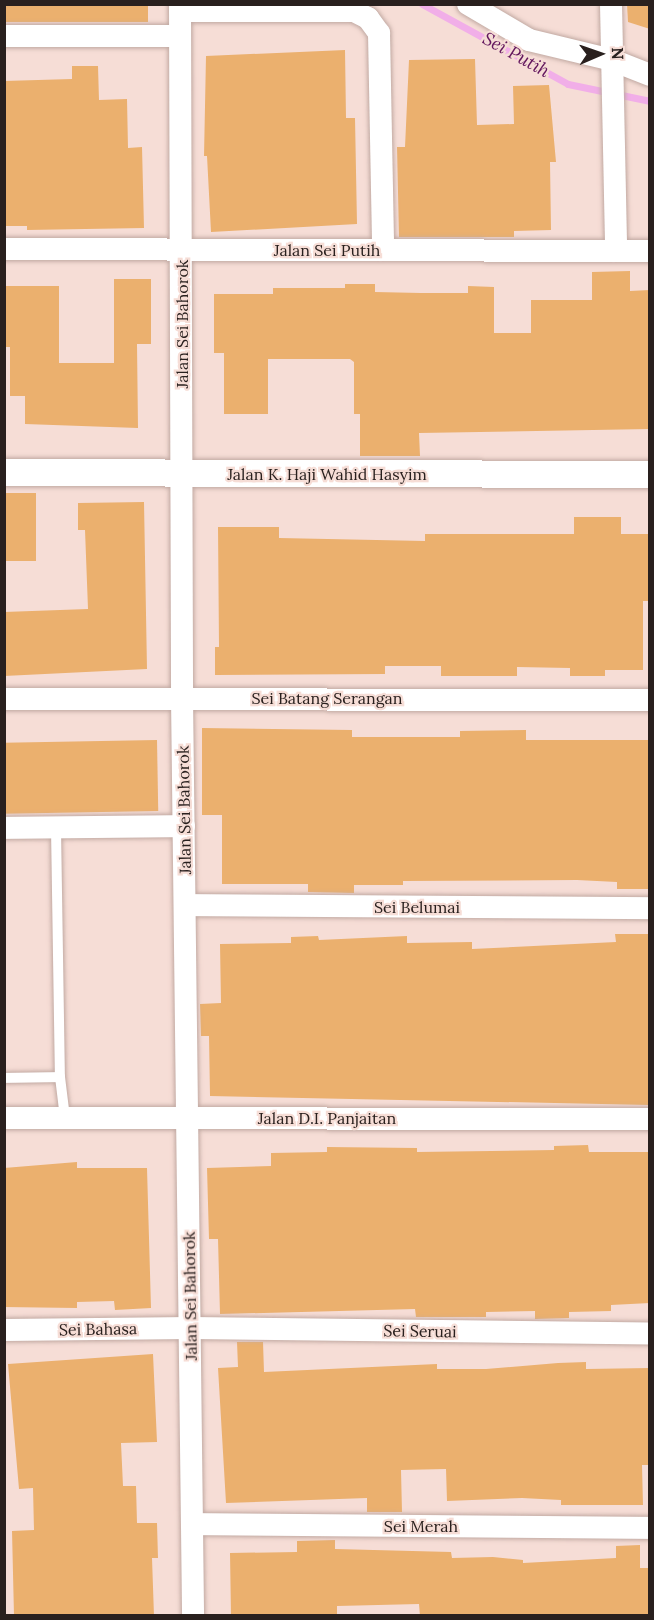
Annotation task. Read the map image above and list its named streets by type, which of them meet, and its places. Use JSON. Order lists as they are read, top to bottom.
{
  "streets": {
    "street": [
      "Jalan Sei Putih",
      "Jalan Sei Bahorok",
      "Jalan K. Haji Wahid Hasyim",
      "Sei Batang Serangan",
      "Sei Belumai",
      "Jalan D.I. Panjaitan",
      "Sei Bahasa",
      "Sei Seruai",
      "Sei Merah"
    ]
  },
  "crossings": [
    ["Jalan Sei Putih", "Jalan Sei Bahorok"],
    ["Jalan Sei Bahorok", "Jalan K. Haji Wahid Hasyim"],
    ["Jalan Sei Bahorok", "Sei Batang Serangan"],
    ["Jalan Sei Bahorok", "Sei Belumai"],
    ["Jalan Sei Bahorok", "Jalan D.I. Panjaitan"],
    ["Jalan Sei Bahorok", "Sei Bahasa"],
    ["Jalan Sei Bahorok", "Sei Seruai"],
    ["Jalan Sei Bahorok", "Sei Merah"],
    ["Sei Bahasa", "Sei Seruai"]
  ],
  "water": ["Sei Putih"],
  "north": "right"
}
